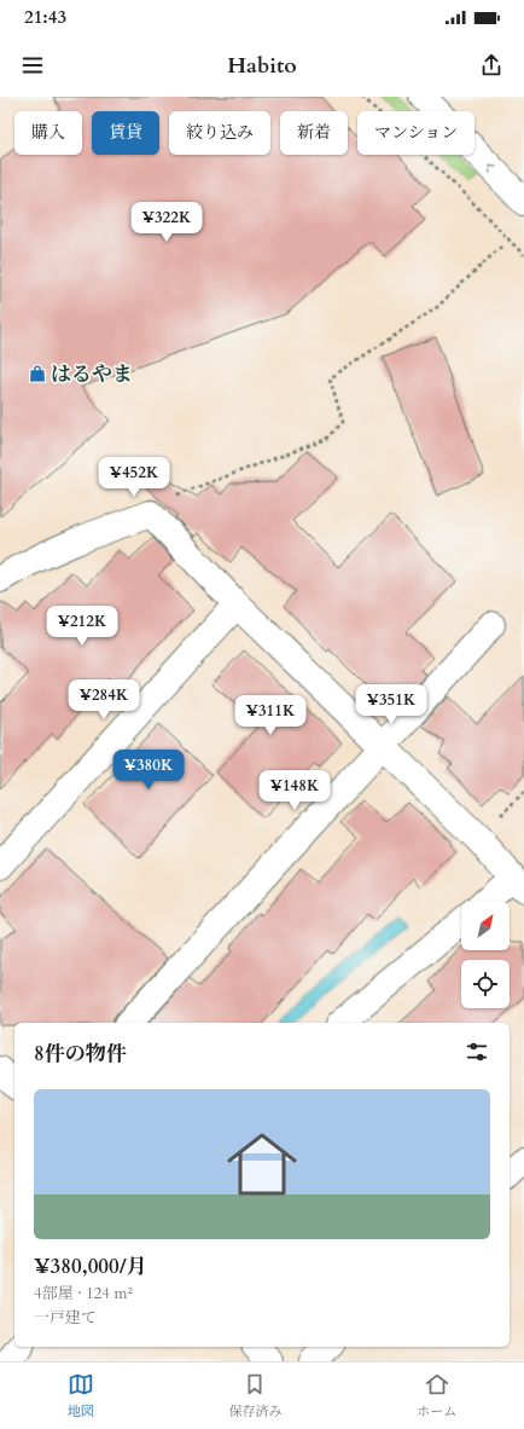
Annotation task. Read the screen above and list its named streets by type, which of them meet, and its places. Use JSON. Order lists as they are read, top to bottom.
{
  "places": {
    "shop": ["はるやま"]
  },
  "north": "top right",
  "page": {
    "status": "21:43",
    "header": "Habito",
    "chip": [
      "購入",
      "賃貸",
      "絞り込み",
      "新着",
      "マンション"
    ],
    "price": [
      "¥322K",
      "¥452K",
      "¥212K",
      "¥284K",
      "¥351K",
      "¥311K",
      "¥380K",
      "¥148K"
    ],
    "heading": "8件の物件",
    "list": [
      {
        "name": "¥380,000/月",
        "note": "4部屋 · 124 m² · 一戸建て"
      }
    ],
    "tabs": ["地図", "保存済み", "ホーム"]
  }
}
